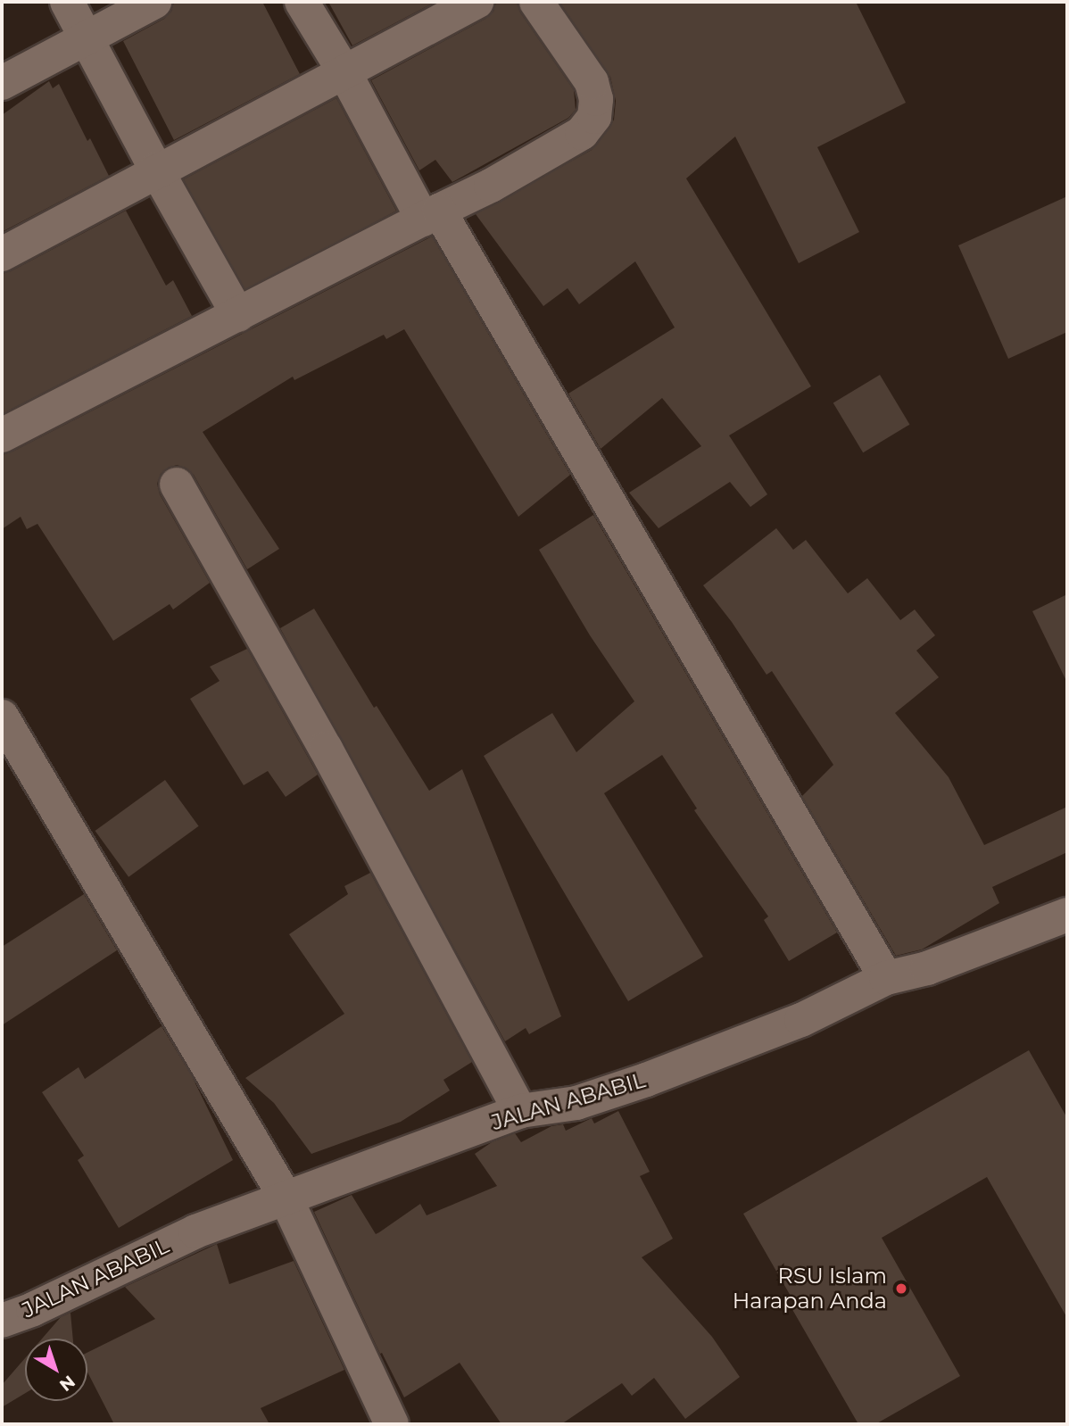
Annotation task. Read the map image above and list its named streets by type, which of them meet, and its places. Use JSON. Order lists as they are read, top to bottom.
{
  "streets": {
    "street": ["JALAN ABABIL"]
  },
  "places": ["RSU Islam Harapan Anda"],
  "north": "bottom right"
}
